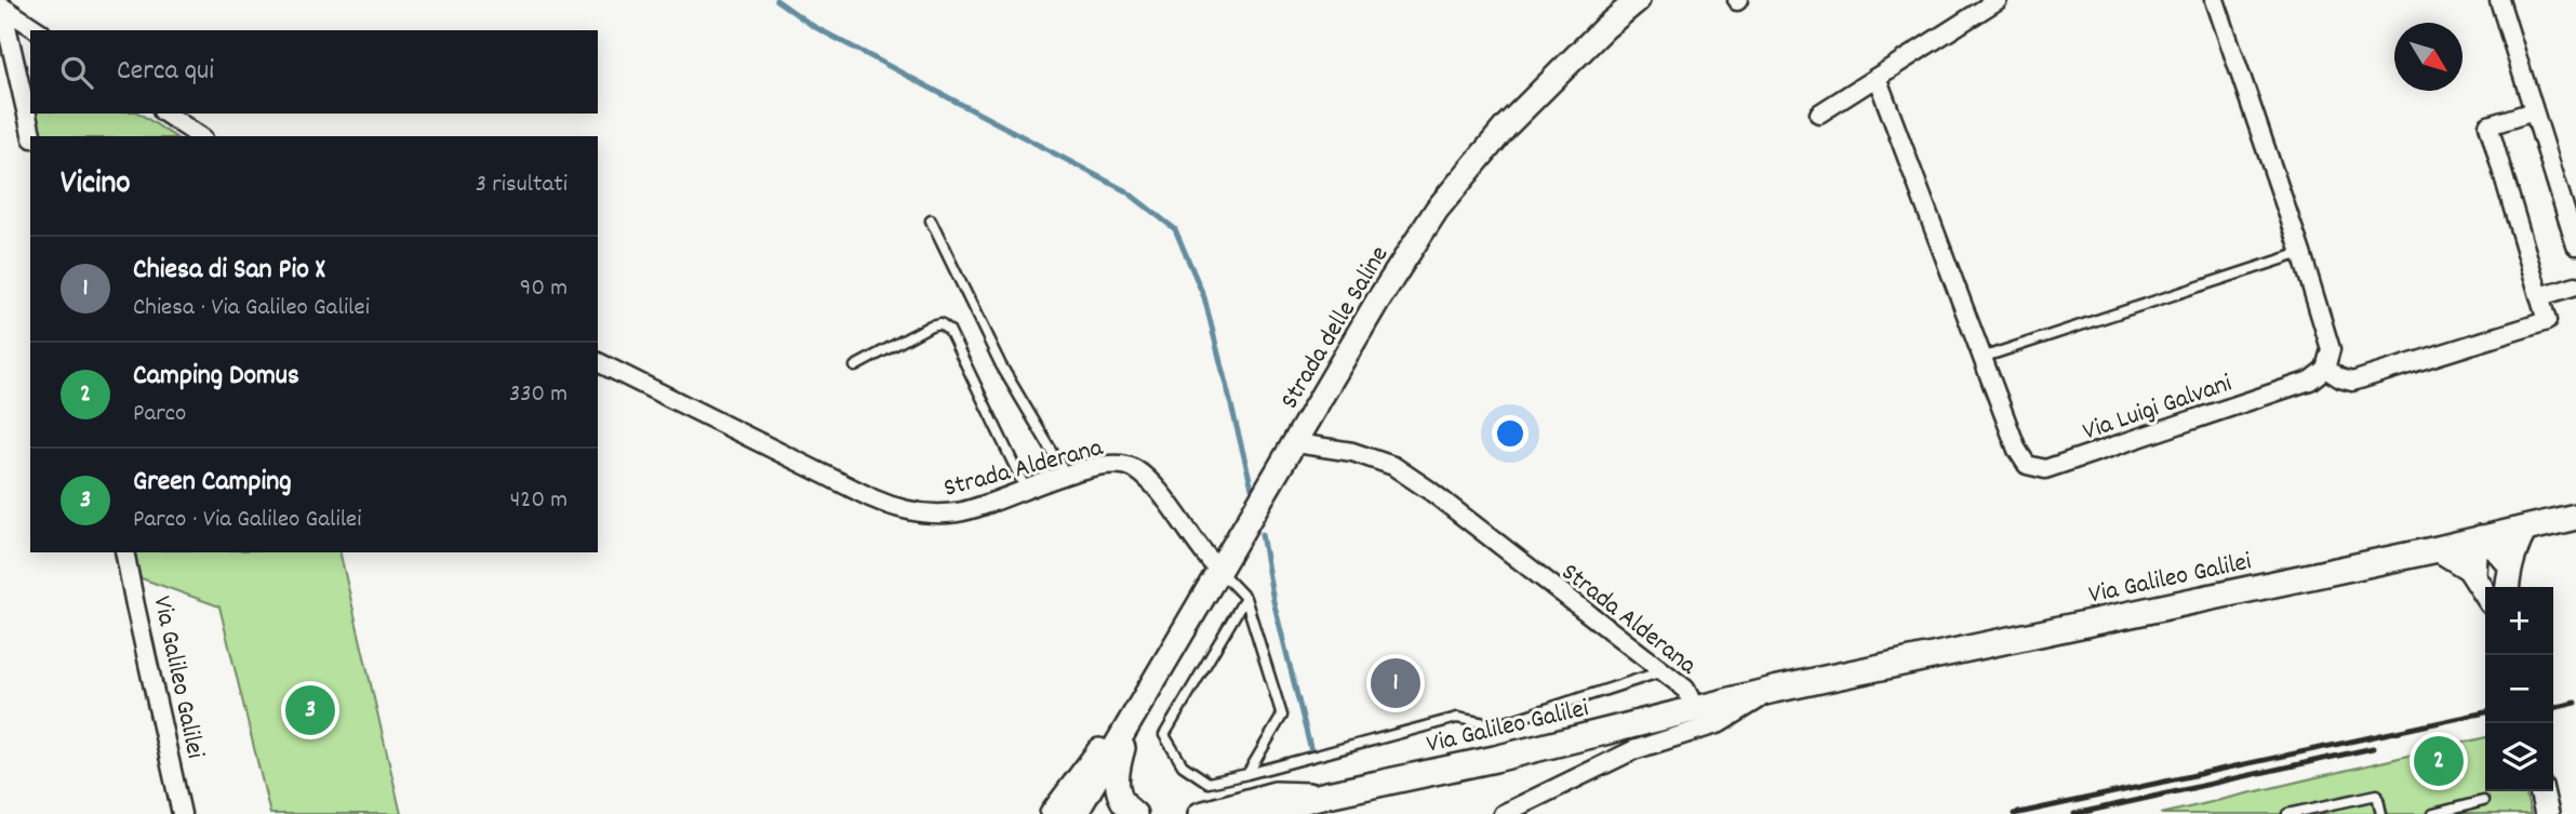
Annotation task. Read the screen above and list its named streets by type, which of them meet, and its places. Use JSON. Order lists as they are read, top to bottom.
{
  "streets": {
    "main road": ["Via Galileo Galilei"],
    "street": ["Strada delle Saline", "Via Luigi Galvani", "Strada Alderana"]
  },
  "crossings": [
    ["Strada delle Saline", "Strada Alderana"],
    ["Strada Alderana", "Via Galileo Galilei"]
  ],
  "north": "bottom right",
  "page": {
    "search": "Cerca qui",
    "heading": ["Vicino", "3 risultati"],
    "list": [
      {
        "mark": "1",
        "name": "Chiesa di San Pio X",
        "note": "Chiesa · Via Galileo Galilei",
        "value": "90 m"
      },
      {
        "mark": "2",
        "name": "Camping Domus",
        "note": "Parco",
        "value": "330 m"
      },
      {
        "mark": "3",
        "name": "Green Camping",
        "note": "Parco · Via Galileo Galilei",
        "value": "420 m"
      }
    ],
    "map_buttons": ["+", "−"],
    "pins": ["1", "3", "2"]
  }
}
